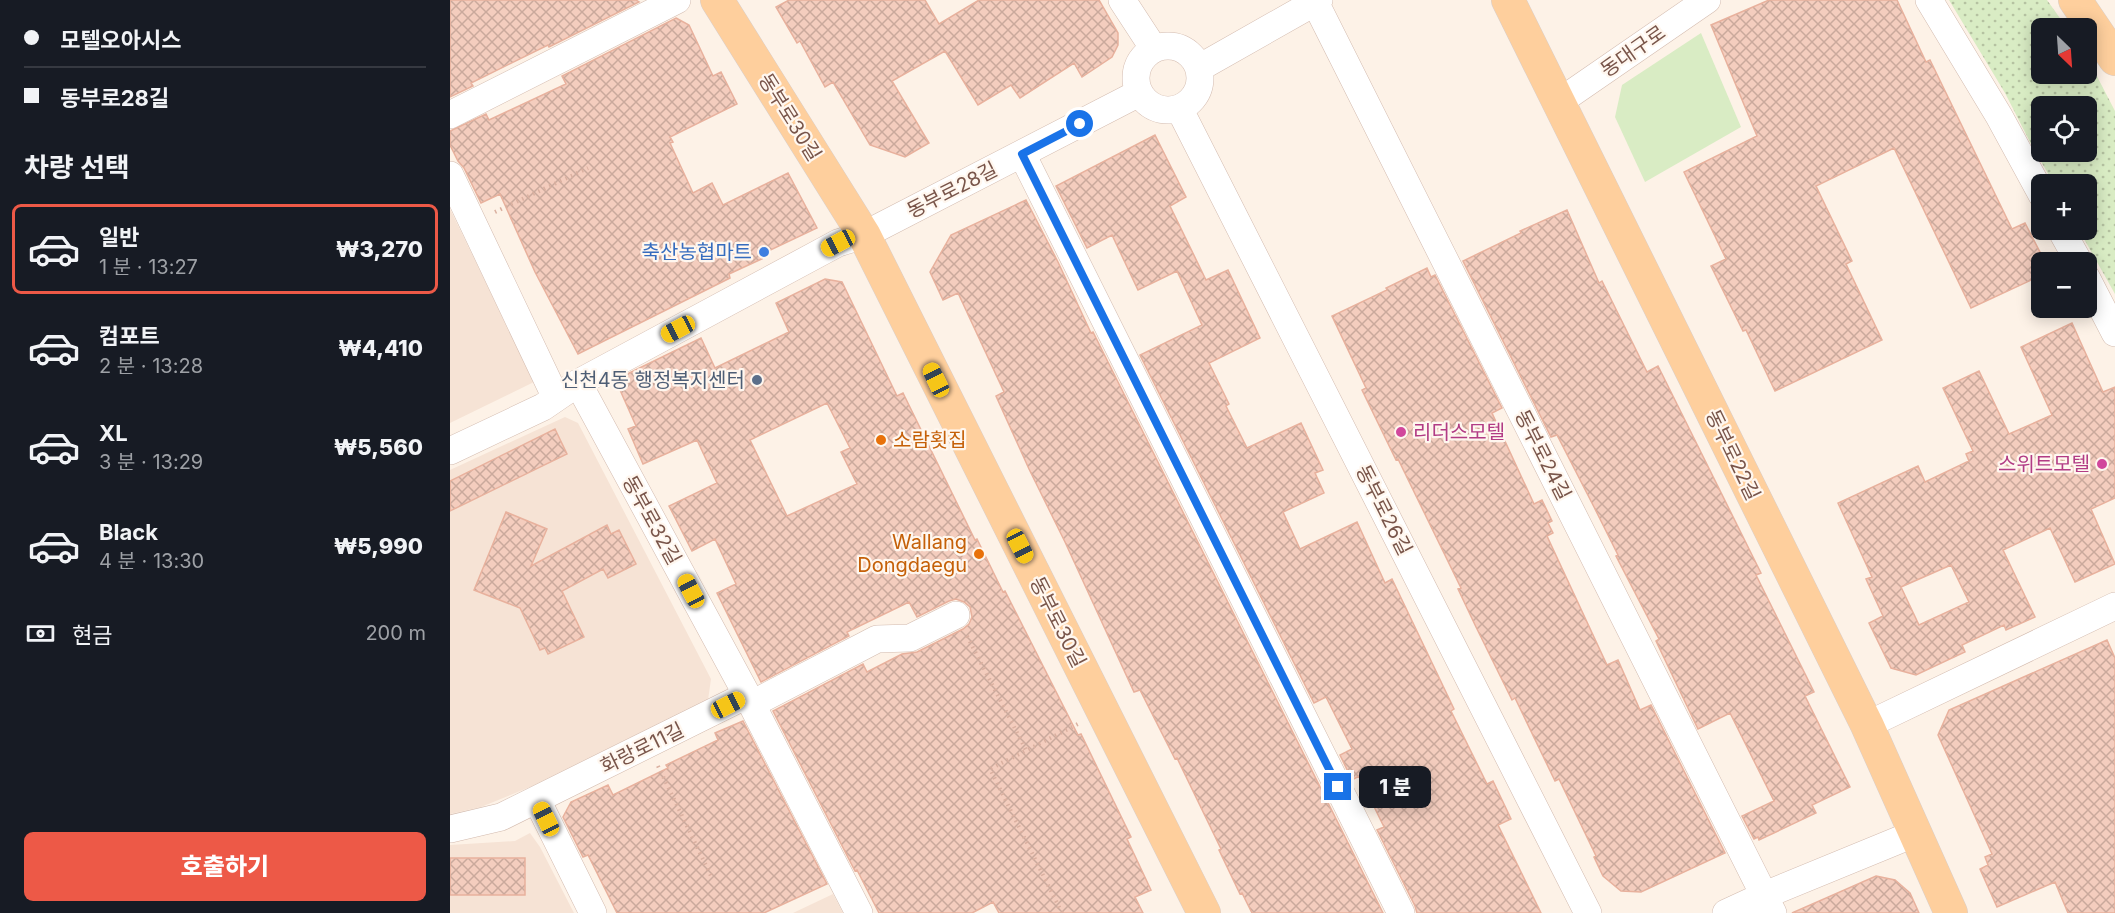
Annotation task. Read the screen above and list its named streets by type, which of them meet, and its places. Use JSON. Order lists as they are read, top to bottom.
{
  "streets": {
    "main road": ["동부로30길", "동부로22길"],
    "street": [
      "동대구로",
      "동부로28길",
      "동부로24길",
      "동부로26길",
      "동부로32길",
      "화랑로11길"
    ]
  },
  "crossings": [
    ["동대구로", "동부로22길"],
    ["동부로30길", "동부로28길"],
    ["동부로32길", "화랑로11길"]
  ],
  "places": [
    "축산농협마트",
    "신천4동 행정복지센터",
    "리더스모텔",
    "소람횟집",
    "스위트모텔",
    "Wallang Dongdaegu"
  ],
  "north": "bottom right",
  "page": {
    "banner": ["모텔오아시스", "동부로28길"],
    "map_buttons": ["+", "−"],
    "heading": "차량 선택",
    "list": [
      {
        "name": "일반",
        "note": "1 분 · 13:27",
        "value": "₩3,270"
      },
      {
        "name": "컴포트",
        "note": "2 분 · 13:28",
        "value": "₩4,410"
      },
      {
        "name": "XL",
        "note": "3 분 · 13:29",
        "value": "₩5,560"
      },
      {
        "name": "Black",
        "note": "4 분 · 13:30",
        "value": "₩5,990"
      }
    ],
    "pay": ["현금", "200 m"],
    "bubble": "1 분",
    "buttons": "호출하기"
  }
}
